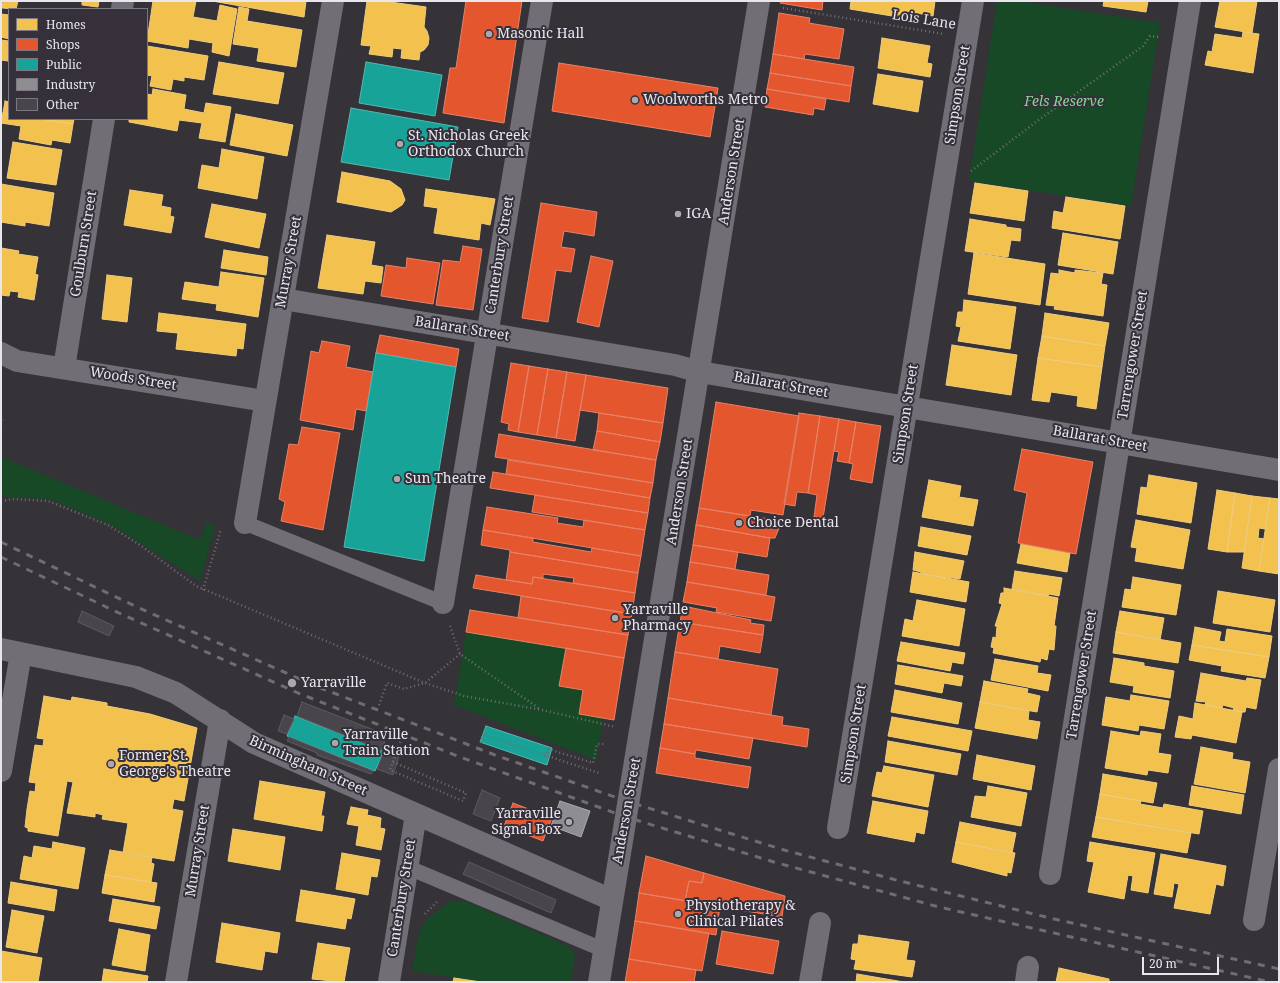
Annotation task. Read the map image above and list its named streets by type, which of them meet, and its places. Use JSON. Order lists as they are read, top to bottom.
{
  "streets": {
    "street": [
      "Simpson Street",
      "Anderson Street",
      "Goulburn Street",
      "Canterbury Street",
      "Murray Street",
      "Ballarat Street",
      "Tarrengower Street",
      "Woods Street",
      "Birmingham Street"
    ],
    "path": ["Lois Lane"]
  },
  "crossings": [
    ["Lois Lane", "Simpson Street"],
    ["Lois Lane", "Anderson Street"],
    ["Simpson Street", "Ballarat Street"],
    ["Anderson Street", "Ballarat Street"],
    ["Anderson Street", "Birmingham Street"],
    ["Goulburn Street", "Woods Street"],
    ["Canterbury Street", "Ballarat Street"],
    ["Canterbury Street", "Birmingham Street"],
    ["Murray Street", "Ballarat Street"],
    ["Murray Street", "Woods Street"],
    ["Murray Street", "Birmingham Street"],
    ["Ballarat Street", "Tarrengower Street"]
  ],
  "parks": ["Fels Reserve"],
  "places": [
    "Masonic Hall",
    "Woolworths Metro",
    "St. Nicholas Greek Orthodox Church",
    "IGA",
    "Sun Theatre",
    "Choice Dental",
    "Yarraville Pharmacy",
    "Yarraville",
    "Yarraville Train Station",
    "Former St. George's Theatre",
    "Yarraville Signal Box",
    "Physiotherapy & Clinical Pilates"
  ],
  "legend": [
    "Homes",
    "Shops",
    "Public",
    "Industry",
    "Other"
  ],
  "scale_bar": "20 m"
}
